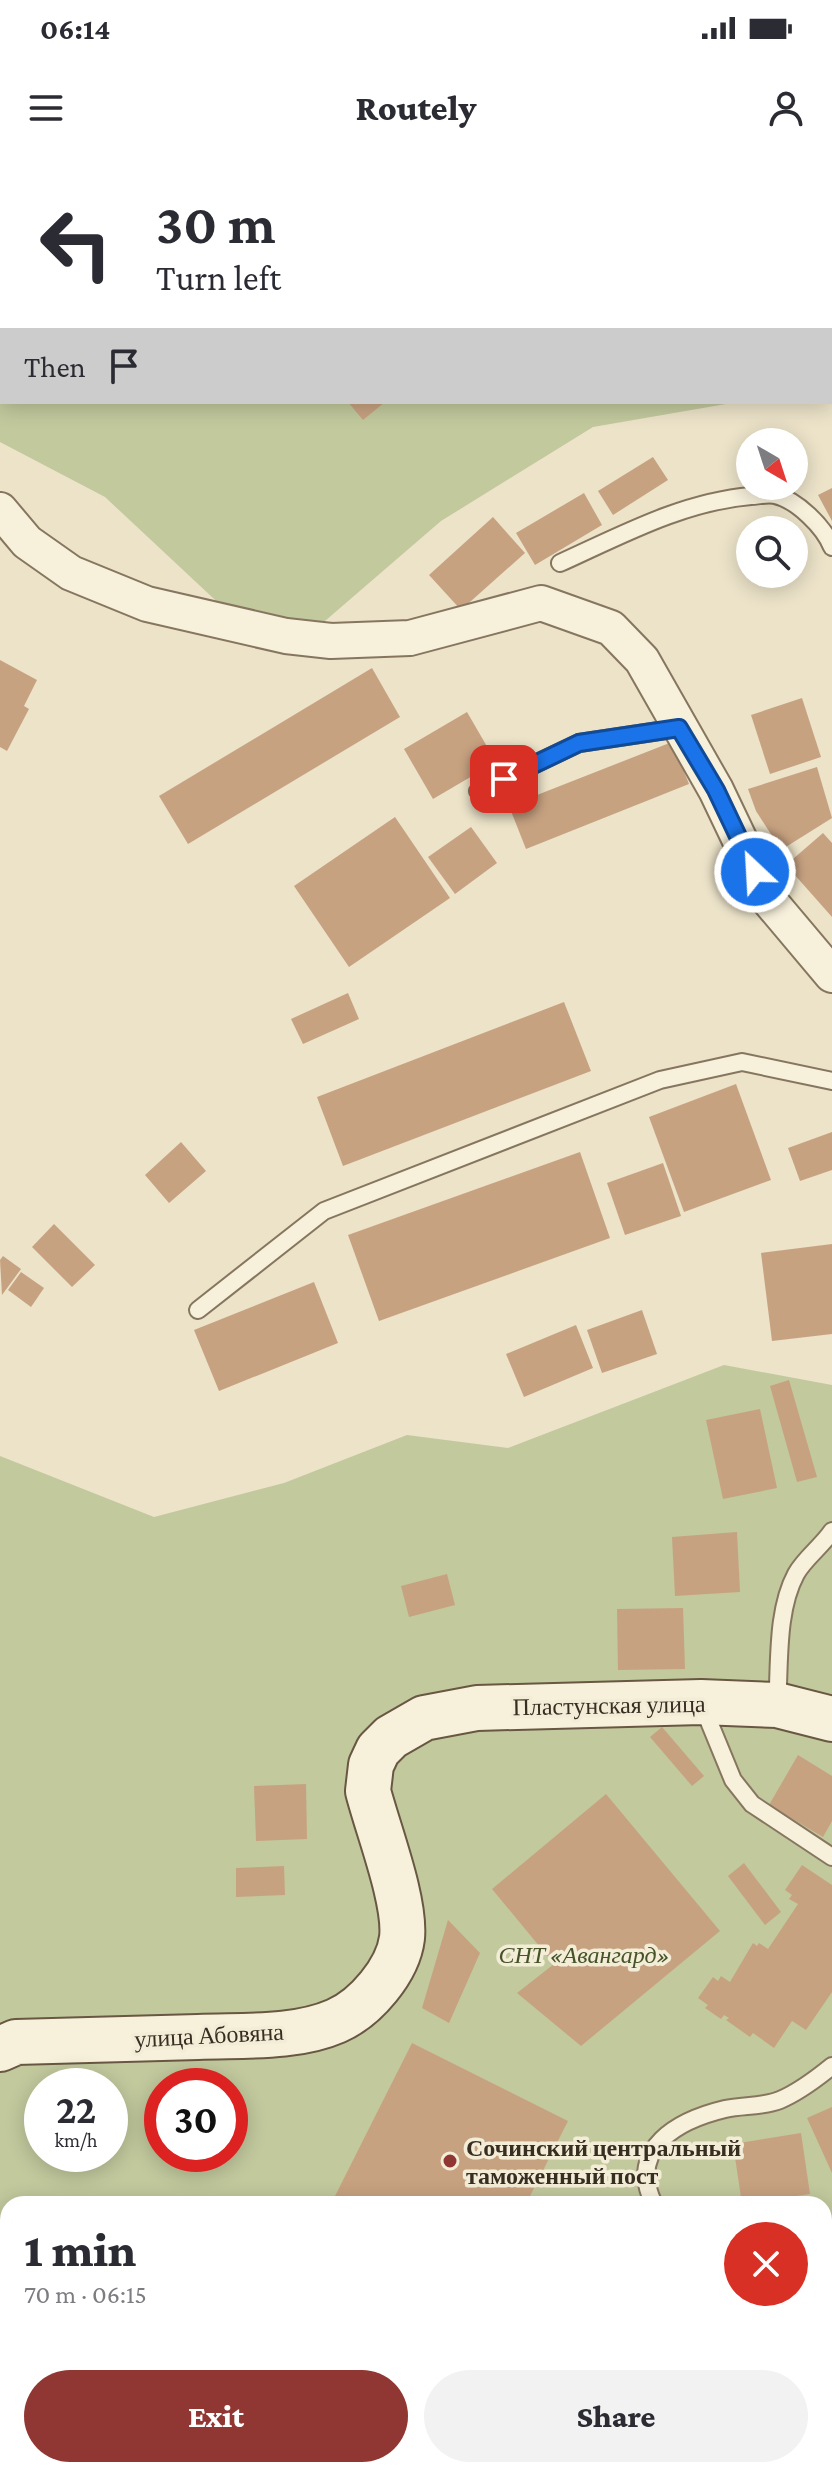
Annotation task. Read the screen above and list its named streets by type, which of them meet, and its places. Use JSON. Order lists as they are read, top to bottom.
{
  "streets": {
    "street": ["Пластунская улица", "улица Абовяна"]
  },
  "crossings": [
    ["Пластунская улица", "улица Абовяна"]
  ],
  "parks": ["СНТ «Авангард»"],
  "places": ["Сочинский центральный таможенный пост"],
  "north": "bottom right",
  "page": {
    "status": "06:14",
    "header": "Routely",
    "turn": ["30 m", "Turn left"],
    "then": "Then",
    "speed": "22 km/h",
    "limit": "30",
    "heading": ["1 min", "70 m · 06:15"],
    "buttons": ["Exit", "Share"]
  }
}
